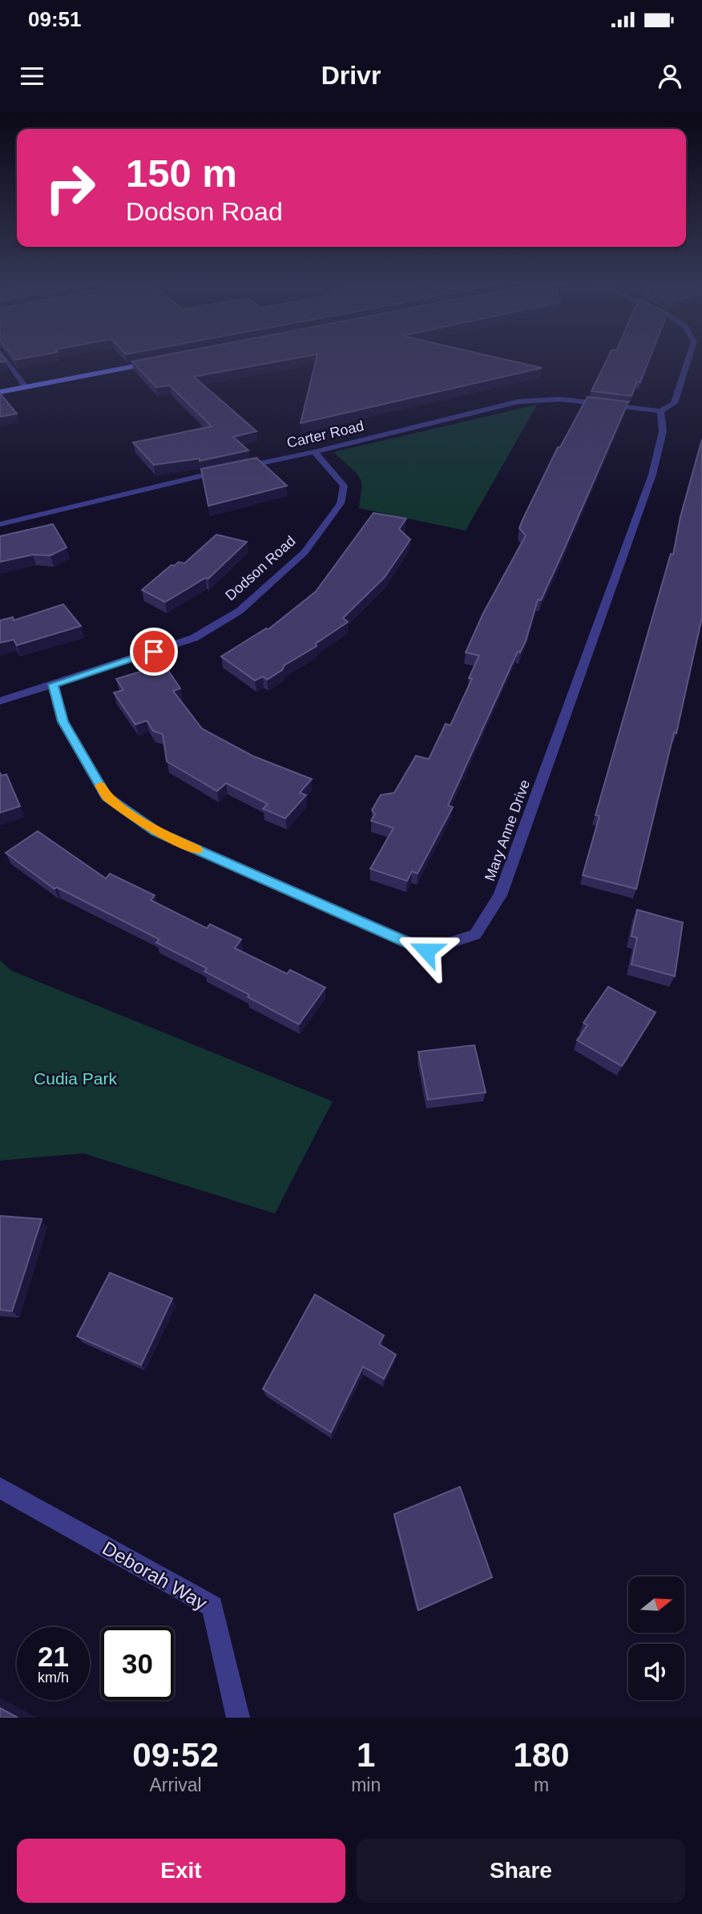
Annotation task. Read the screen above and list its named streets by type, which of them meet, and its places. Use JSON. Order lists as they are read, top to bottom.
{
  "streets": {
    "street": [
      "Carter Road",
      "Dodson Road",
      "Mary Anne Drive",
      "Deborah Way"
    ]
  },
  "crossings": [
    ["Carter Road", "Dodson Road"],
    ["Carter Road", "Mary Anne Drive"],
    ["Dodson Road", "Mary Anne Drive"]
  ],
  "parks": ["Cudia Park"],
  "north": "right",
  "page": {
    "status": "09:51",
    "header": "Drivr",
    "turn": ["150 m", "Dodson Road"],
    "speed": "21 km/h",
    "limit": "30",
    "eta": [
      "09:52",
      "Arrival",
      "1",
      "min",
      "180",
      "m"
    ],
    "buttons": ["Exit", "Share"]
  }
}
